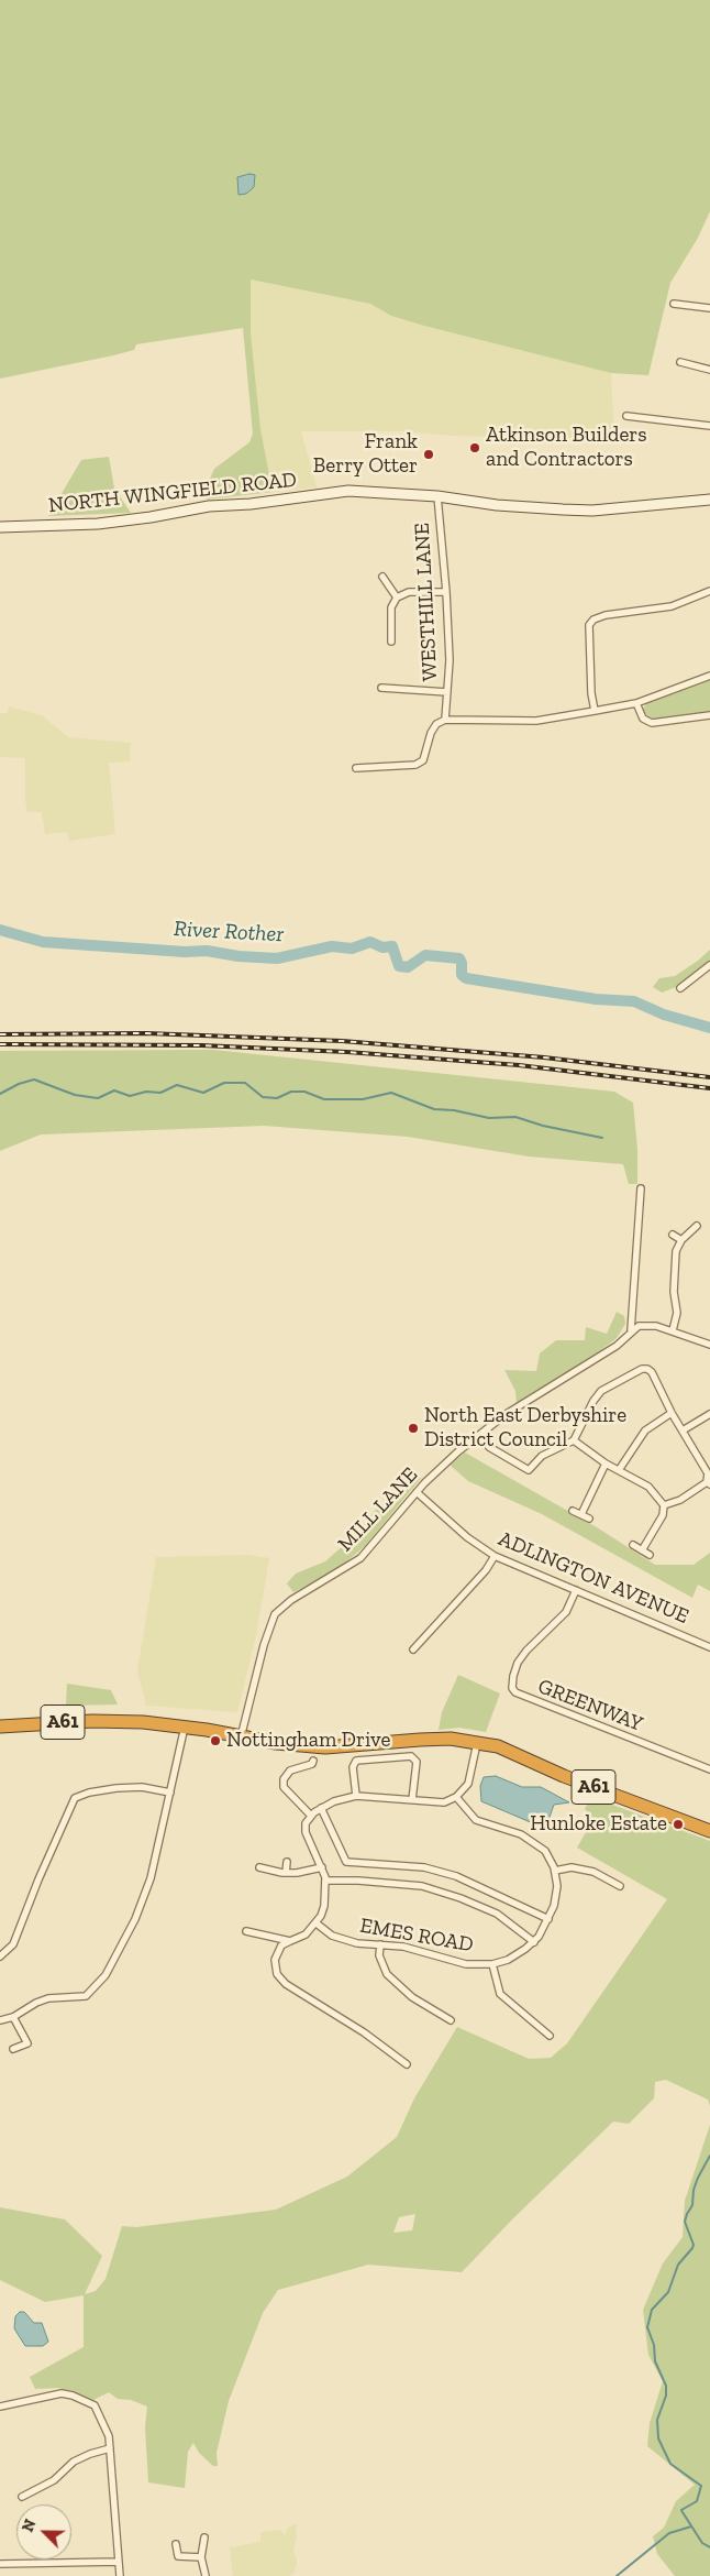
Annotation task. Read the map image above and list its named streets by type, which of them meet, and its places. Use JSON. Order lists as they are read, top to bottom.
{
  "streets": {
    "highway": ["A61"],
    "main road": ["NORTH WINGFIELD ROAD"],
    "street": [
      "WESTHILL LANE",
      "MILL LANE",
      "ADLINGTON AVENUE",
      "GREENWAY",
      "EMES ROAD"
    ]
  },
  "crossings": [
    ["NORTH WINGFIELD ROAD", "WESTHILL LANE"],
    ["MILL LANE", "ADLINGTON AVENUE"],
    ["MILL LANE", "A61"],
    ["ADLINGTON AVENUE", "GREENWAY"]
  ],
  "water": ["River Rother"],
  "places": [
    "Atkinson Builders and Contractors",
    "Frank Berry Otter",
    "North East Derbyshire District Council",
    "Nottingham Drive",
    "Hunloke Estate"
  ],
  "north": "top left"
}
